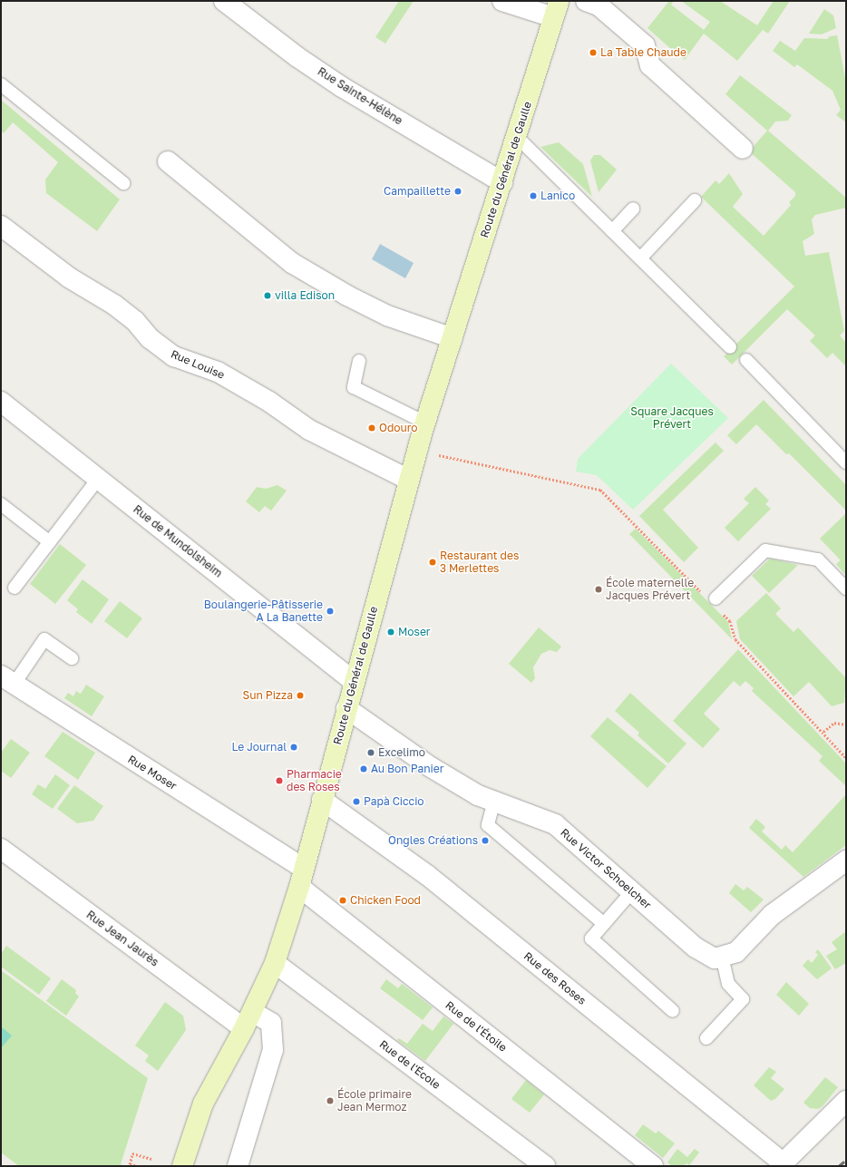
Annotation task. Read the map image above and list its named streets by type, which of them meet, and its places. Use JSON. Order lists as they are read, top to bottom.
{
  "streets": {
    "main road": ["Route du Général de Gaulle"],
    "street": [
      "Rue Sainte-Hélène",
      "Rue Louise",
      "Rue de Mundolsheim",
      "Rue Moser",
      "Rue Victor Schoelcher",
      "Rue Jean Jaurès",
      "Rue des Roses",
      "Rue de l'Étoile",
      "Rue de l'École"
    ]
  },
  "crossings": [
    ["Rue Sainte-Hélène", "Route du Général de Gaulle"],
    ["Route du Général de Gaulle", "Rue Louise"],
    ["Route du Général de Gaulle", "Rue de Mundolsheim"],
    ["Route du Général de Gaulle", "Rue Moser"],
    ["Route du Général de Gaulle", "Rue Victor Schoelcher"],
    ["Route du Général de Gaulle", "Rue Jean Jaurès"],
    ["Route du Général de Gaulle", "Rue des Roses"],
    ["Route du Général de Gaulle", "Rue de l'Étoile"],
    ["Route du Général de Gaulle", "Rue de l'École"],
    ["Rue Moser", "Rue de l'Étoile"]
  ],
  "parks": ["Square Jacques Prévert"],
  "places": [
    "La Table Chaude",
    "Campaillette",
    "Lanico",
    "villa Edison",
    "Odouro",
    "Restaurant des 3 Merlettes",
    "École maternelle Jacques Prévert",
    "Boulangerie-Pâtisserie A La Banette",
    "Moser",
    "Sun Pizza",
    "Le Journal",
    "Excelimo",
    "Au Bon Panier",
    "Pharmacie des Roses",
    "Papà Ciccio",
    "Ongles Créations",
    "Chicken Food",
    "École primaire Jean Mermoz"
  ]
}
